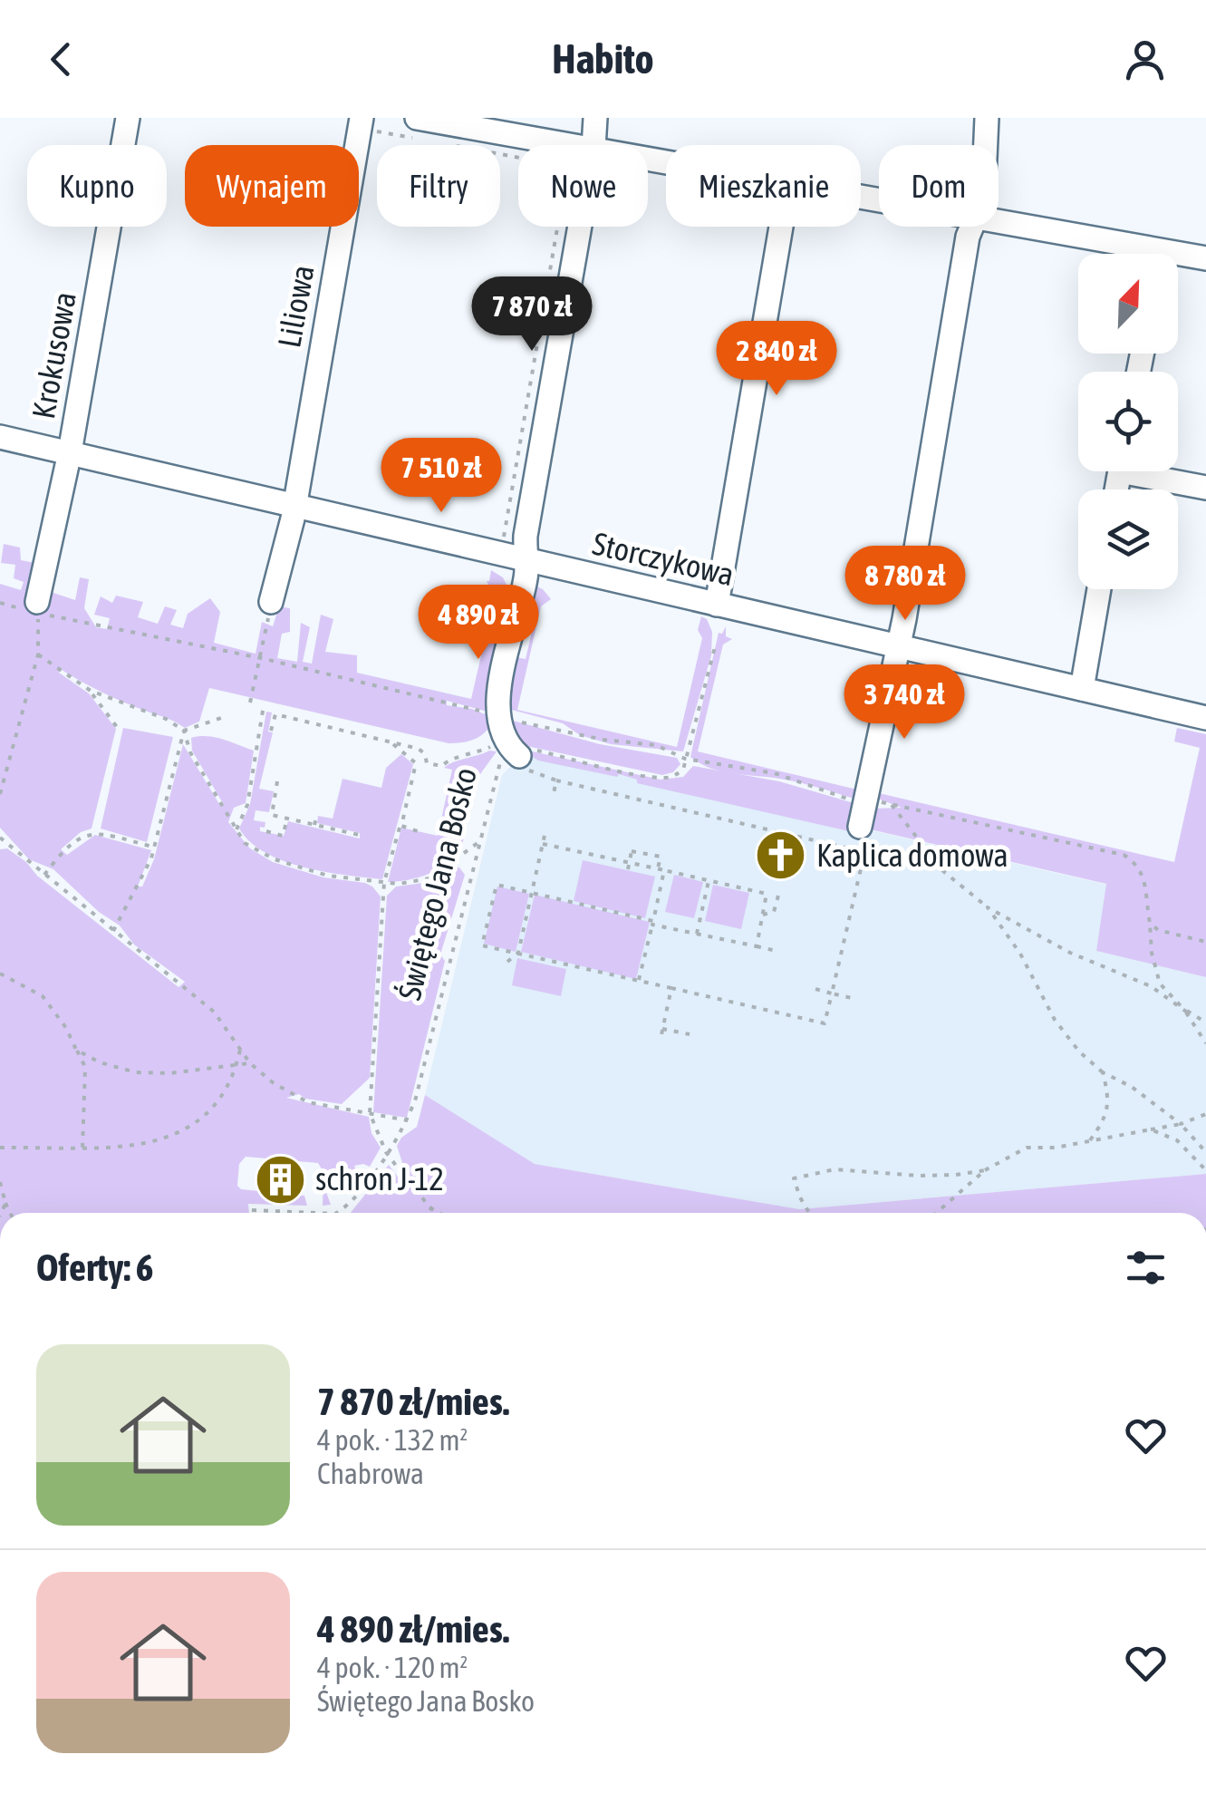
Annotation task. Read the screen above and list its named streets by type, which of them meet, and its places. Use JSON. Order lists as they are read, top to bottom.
{
  "streets": {
    "street": [
      "Liliowa",
      "Krokusowa",
      "Storczykowa",
      "Świętego Jana Bosko"
    ]
  },
  "crossings": [
    ["Liliowa", "Storczykowa"],
    ["Krokusowa", "Storczykowa"],
    ["Storczykowa", "Świętego Jana Bosko"]
  ],
  "places": {
    "church": ["Kaplica domowa"],
    "building": ["schron J-12"]
  },
  "north": "top right",
  "page": {
    "header": "Habito",
    "chip": [
      "Kupno",
      "Wynajem",
      "Filtry",
      "Nowe",
      "Mieszkanie",
      "Dom"
    ],
    "price": [
      "7 870 zł",
      "2 840 zł",
      "7 510 zł",
      "8 780 zł",
      "4 890 zł",
      "3 740 zł"
    ],
    "heading": "Oferty: 6",
    "list": [
      {
        "name": "7 870 zł/mies.",
        "note": "4 pok. · 132 m² · Chabrowa"
      },
      {
        "name": "4 890 zł/mies.",
        "note": "4 pok. · 120 m² · Świętego Jana Bosko"
      }
    ]
  }
}
